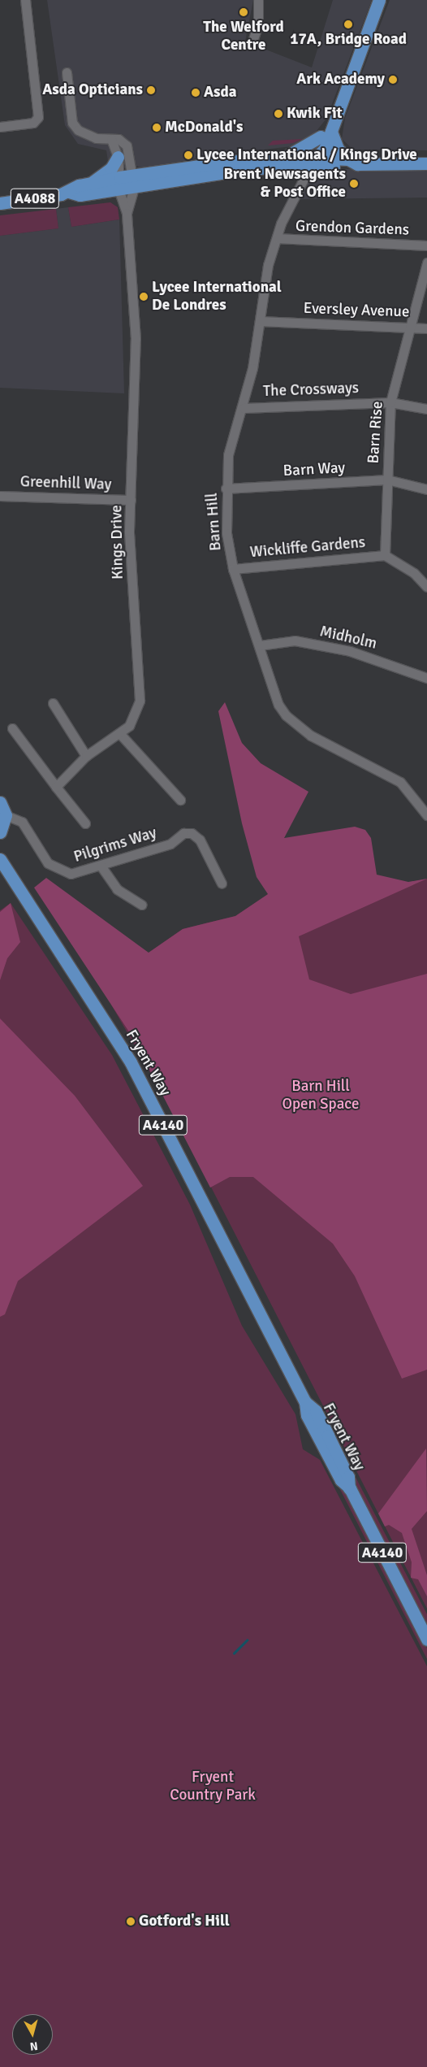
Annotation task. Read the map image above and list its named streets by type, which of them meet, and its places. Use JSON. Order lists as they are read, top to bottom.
{
  "streets": {
    "main road": ["A4088", "Fryent Way", "A4140"],
    "street": [
      "Grendon Gardens",
      "Eversley Avenue",
      "The Crossways",
      "Barn Rise",
      "Barn Way",
      "Greenhill Way",
      "Barn Hill",
      "Kings Drive",
      "Wickliffe Gardens",
      "Midholm",
      "Pilgrims Way"
    ]
  },
  "crossings": [
    ["Grendon Gardens", "Barn Hill"],
    ["Eversley Avenue", "Barn Rise"],
    ["Eversley Avenue", "Barn Hill"],
    ["The Crossways", "Barn Rise"],
    ["The Crossways", "Barn Hill"],
    ["Barn Rise", "Barn Way"],
    ["Barn Rise", "Wickliffe Gardens"],
    ["Barn Way", "Barn Hill"],
    ["Greenhill Way", "Kings Drive"],
    ["Barn Hill", "Wickliffe Gardens"],
    ["Barn Hill", "Midholm"]
  ],
  "parks": ["Barn Hill Open Space", "Fryent Country Park"],
  "places": [
    "The Welford Centre",
    "17A, Bridge Road",
    "Ark Academy",
    "Asda Opticians",
    "Asda",
    "Kwik Fit",
    "McDonald's",
    "Lycee International / Kings Drive",
    "Brent Newsagents & Post Office",
    "Lycee International De Londres",
    "Gotford's Hill"
  ],
  "north": "bottom"
}
